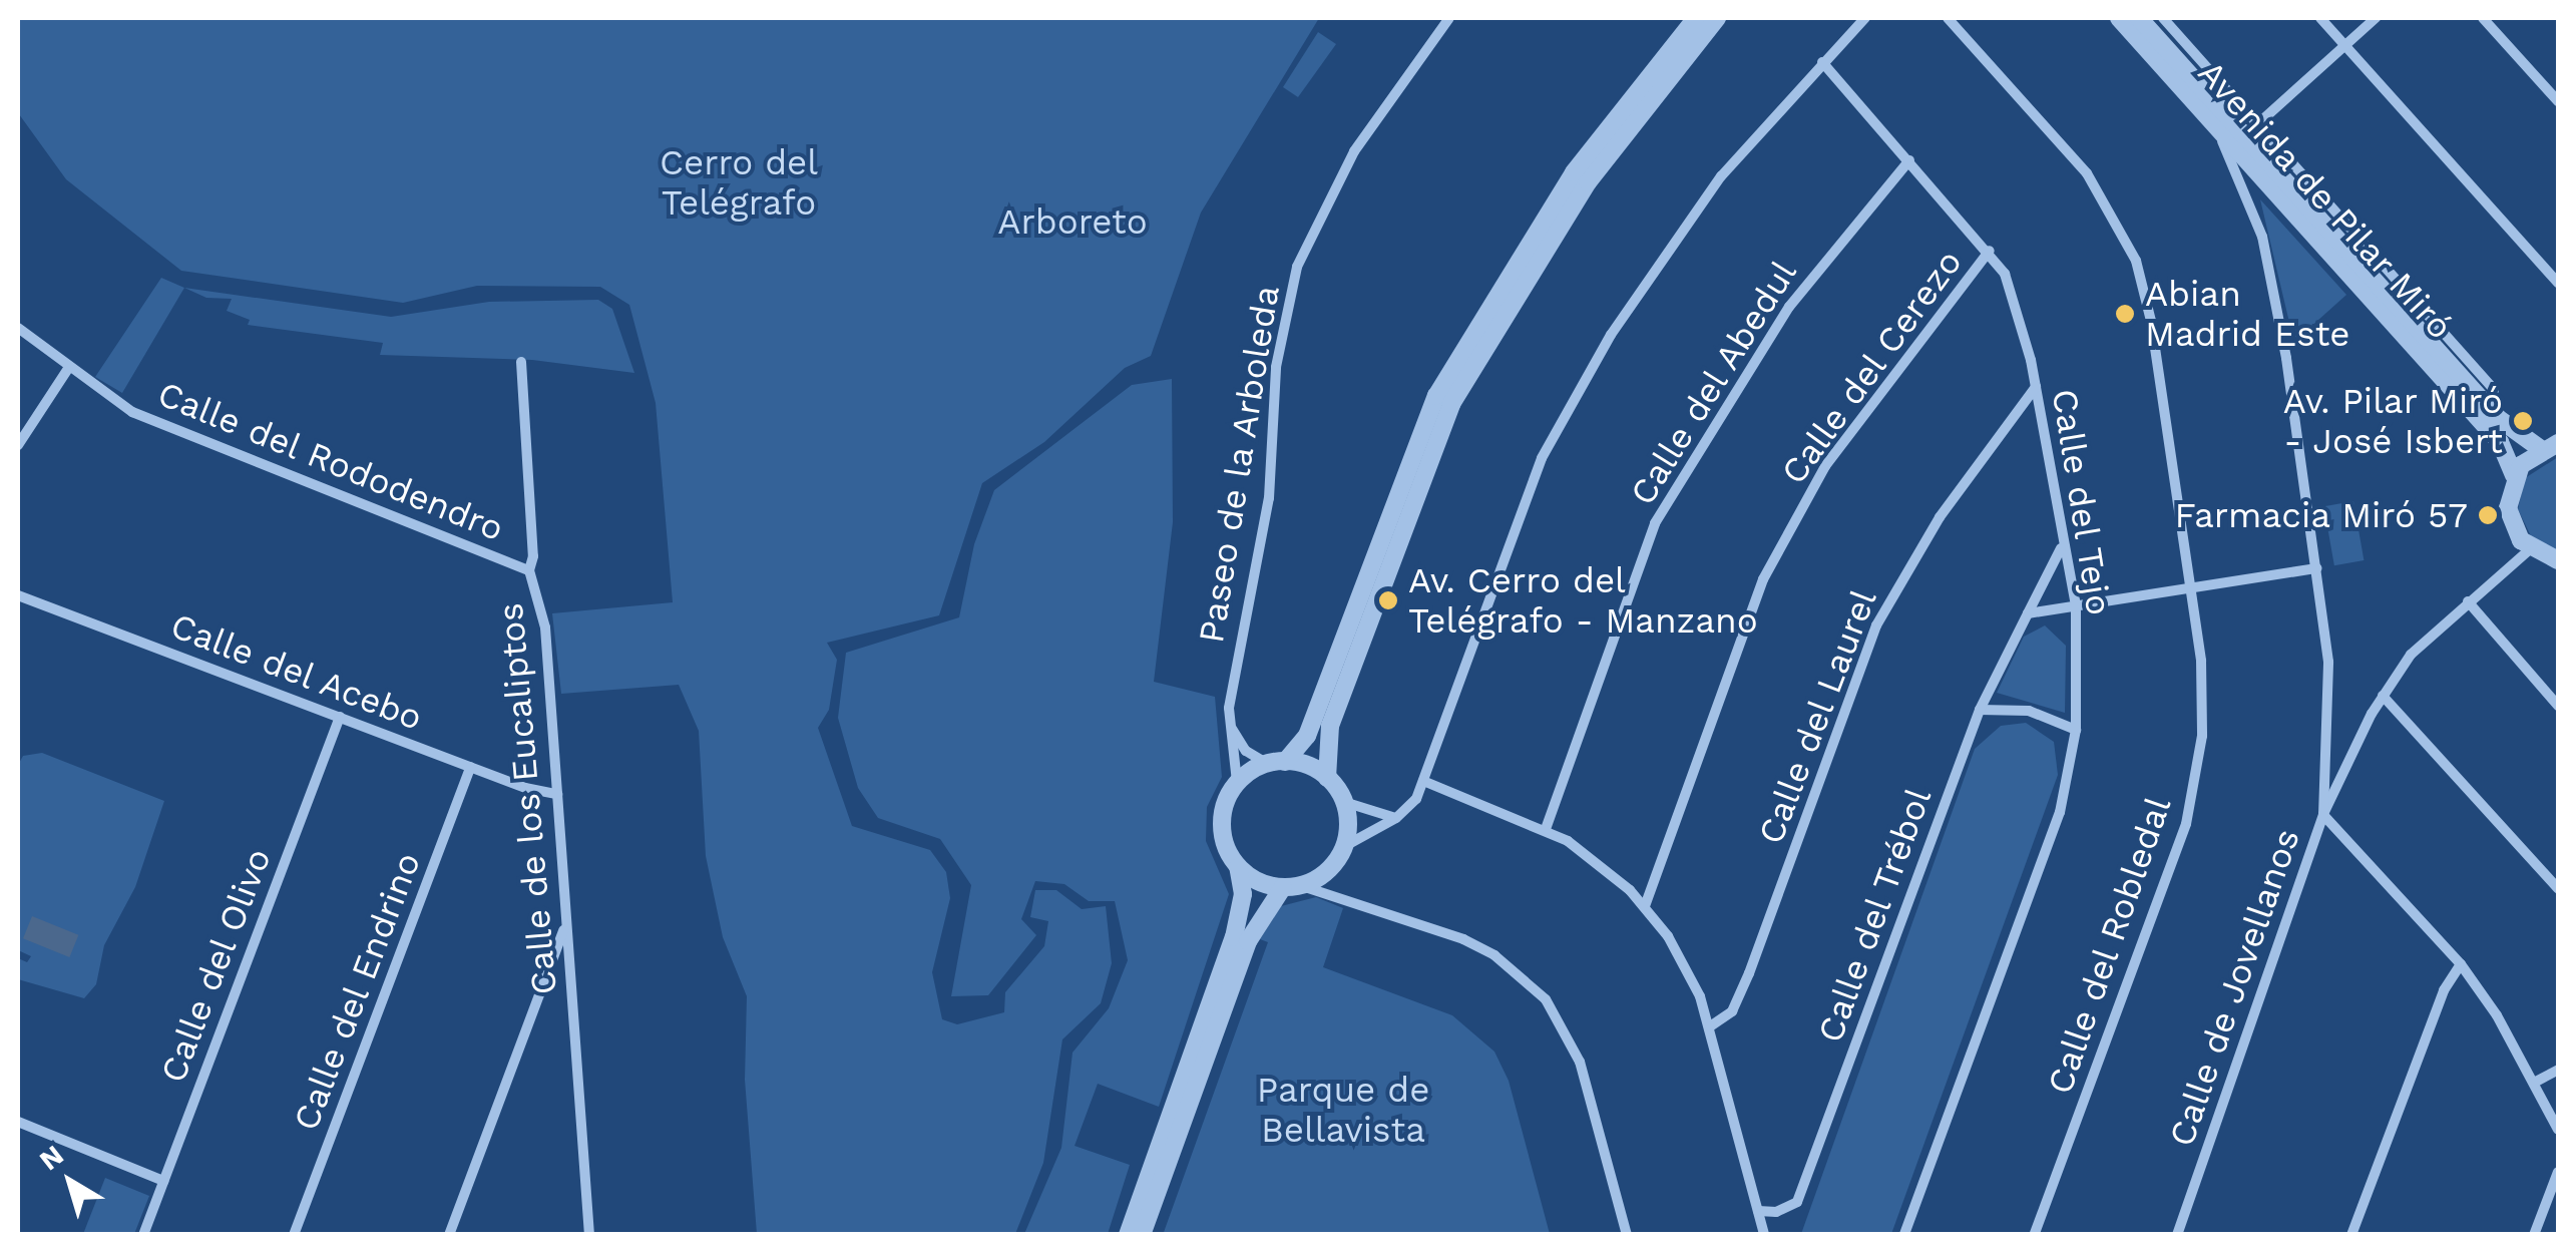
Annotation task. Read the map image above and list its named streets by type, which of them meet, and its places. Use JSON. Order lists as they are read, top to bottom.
{
  "streets": {
    "street": [
      "Avenida de Pilar Miró",
      "Calle del Cerezo",
      "Calle del Abedul",
      "Calle del Rododendro",
      "Paseo de la Arboleda",
      "Calle del Tejo",
      "Calle del Acebo",
      "Calle del Laurel",
      "Calle de los Eucaliptos",
      "Calle del Trébol",
      "Calle del Robledal",
      "Calle del Olivo",
      "Calle de Jovellanos",
      "Calle del Endrino"
    ]
  },
  "crossings": [
    ["Avenida de Pilar Miró", "Calle de Jovellanos"],
    ["Calle del Cerezo", "Calle del Tejo"],
    ["Calle del Abedul", "Calle del Tejo"],
    ["Calle del Rododendro", "Calle de los Eucaliptos"],
    ["Calle del Tejo", "Calle del Laurel"],
    ["Calle del Tejo", "Calle del Trébol"],
    ["Calle del Acebo", "Calle de los Eucaliptos"],
    ["Calle del Acebo", "Calle del Olivo"],
    ["Calle del Acebo", "Calle del Endrino"]
  ],
  "parks": ["Cerro del Telégrafo", "Arboreto", "Parque de Bellavista"],
  "places": [
    "Abian Madrid Este",
    "Av. Pilar Miró - José Isbert",
    "Farmacia Miró 57",
    "Av. Cerro del Telégrafo - Manzano"
  ],
  "north": "top left"
}
